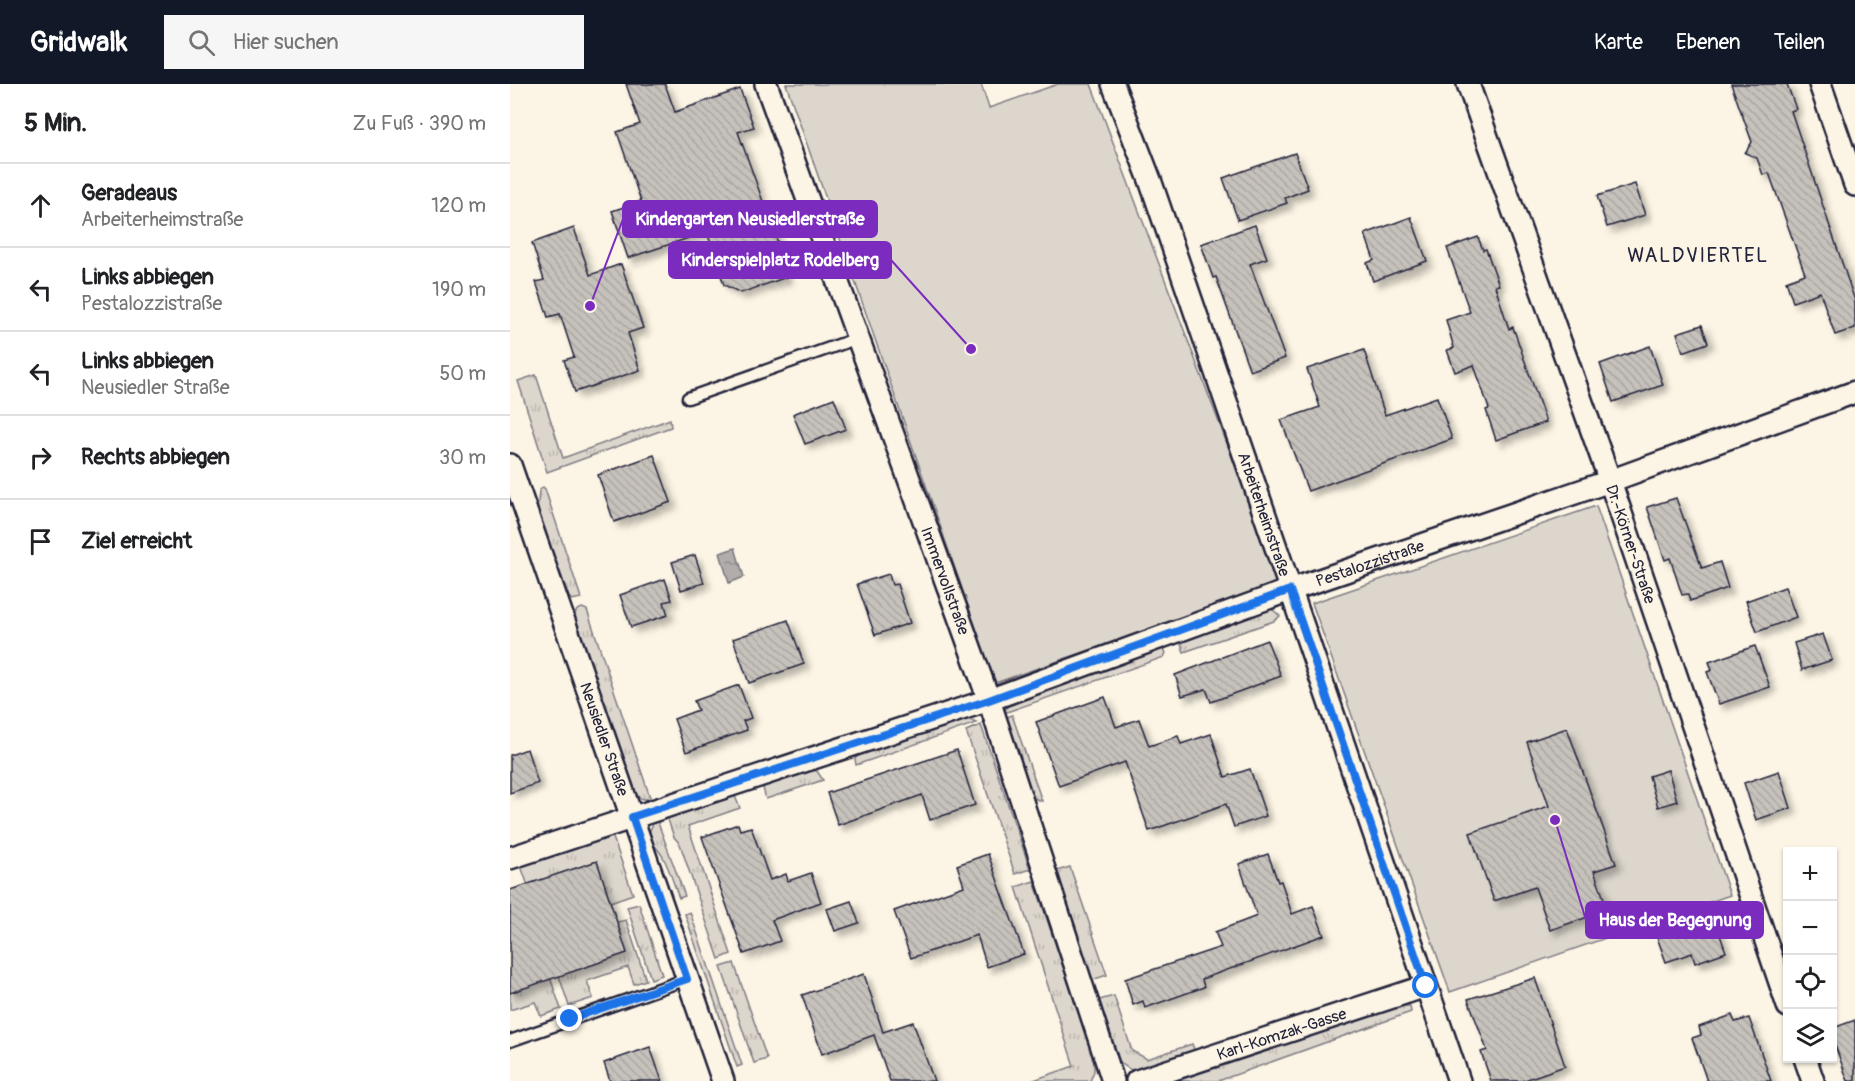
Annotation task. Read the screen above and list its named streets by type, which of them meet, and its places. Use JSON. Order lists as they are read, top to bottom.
{
  "streets": {
    "street": [
      "Arbeiterheimstraße",
      "Dr.-Körner-Straße",
      "Pestalozzistraße",
      "Immervollstraße",
      "Neusiedler Straße",
      "Karl-Komzak-Gasse"
    ]
  },
  "crossings": [
    ["Arbeiterheimstraße", "Pestalozzistraße"],
    ["Arbeiterheimstraße", "Karl-Komzak-Gasse"],
    ["Dr.-Körner-Straße", "Pestalozzistraße"],
    ["Pestalozzistraße", "Immervollstraße"],
    ["Pestalozzistraße", "Neusiedler Straße"]
  ],
  "districts": ["WALDVIERTEL"],
  "places": ["Kindergarten Neusiedlerstraße", "Kinderspielplatz Rodelberg", "Haus der Begegnung"],
  "page": {
    "header": "Gridwalk",
    "search": "Hier suchen",
    "nav": ["Karte", "Ebenen", "Teilen"],
    "heading": ["5 Min.", "Zu Fuß · 390 m"],
    "list": [
      ["Geradeaus", "Arbeiterheimstraße", "120 m"],
      ["Links abbiegen", "Pestalozzistraße", "190 m"],
      ["Links abbiegen", "Neusiedler Straße", "50 m"],
      ["Rechts abbiegen", "30 m"],
      "Ziel erreicht"
    ],
    "map_buttons": ["+", "−"]
  }
}
